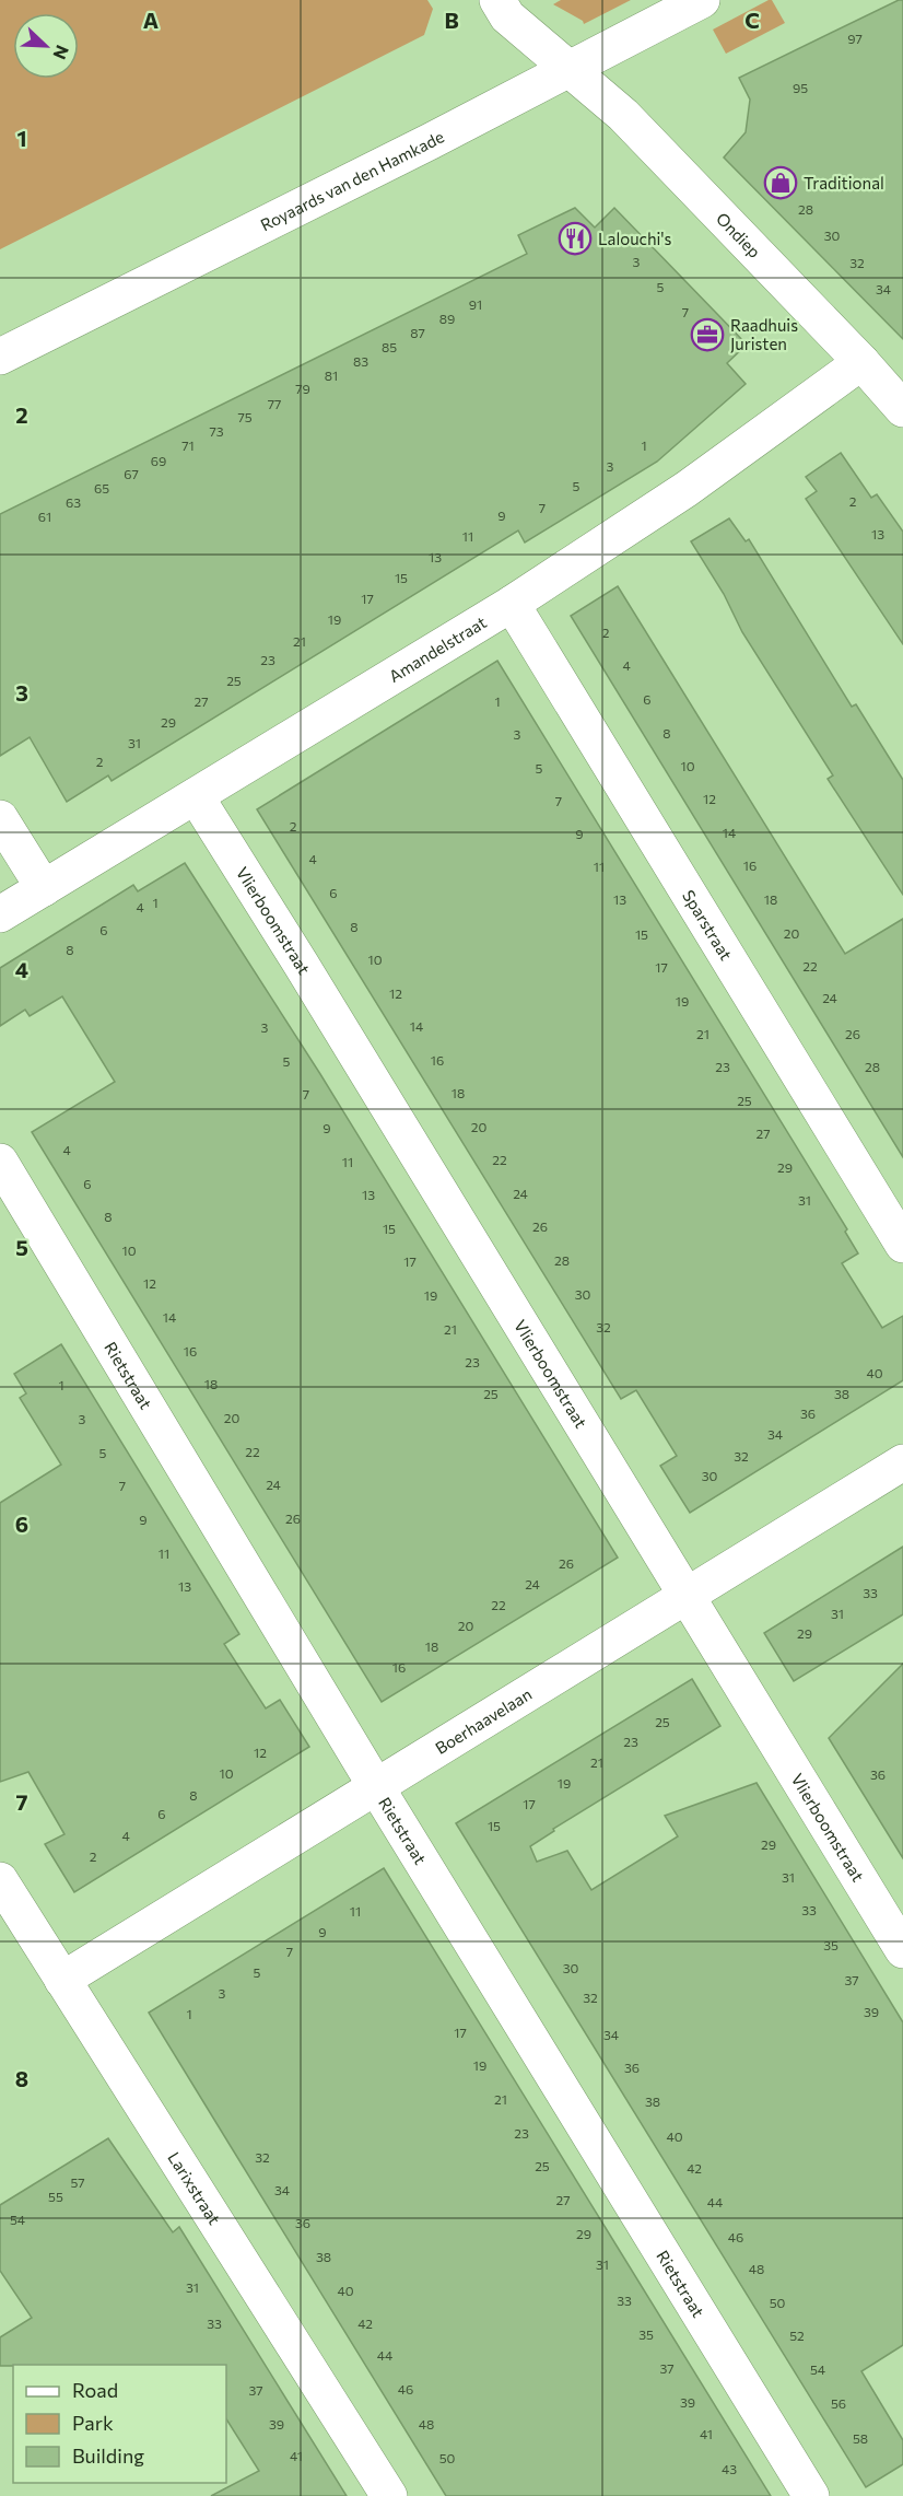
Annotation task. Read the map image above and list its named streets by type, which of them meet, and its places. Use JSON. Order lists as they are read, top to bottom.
{
  "streets": {
    "street": [
      "Royaards van den Hamkade",
      "Ondiep",
      "Amandelstraat",
      "Vlierboomstraat",
      "Sparstraat",
      "Rietstraat",
      "Boerhaavelaan",
      "Larixstraat"
    ]
  },
  "crossings": [
    ["Royaards van den Hamkade", "Ondiep"],
    ["Ondiep", "Amandelstraat"],
    ["Amandelstraat", "Vlierboomstraat"],
    ["Amandelstraat", "Sparstraat"],
    ["Vlierboomstraat", "Boerhaavelaan"],
    ["Rietstraat", "Boerhaavelaan"],
    ["Boerhaavelaan", "Larixstraat"]
  ],
  "places": {
    "shop": ["Traditional"],
    "restaurant": ["Lalouchi's"],
    "office": ["Raadhuis Juristen"]
  },
  "house_numbers": [
    "97",
    "95",
    "28",
    "30",
    "3",
    "32",
    "5",
    "34",
    "91",
    "7",
    "89",
    "87",
    "85",
    "83",
    "81",
    "79",
    "77",
    "75",
    "73",
    "71",
    "1",
    "69",
    "3",
    "67",
    "5",
    "65",
    "2",
    "63",
    "7",
    "9",
    "61",
    "13",
    "11",
    "13",
    "15",
    "17",
    "19",
    "2",
    "21",
    "23",
    "4",
    "25",
    "6",
    "27",
    "1",
    "29",
    "8",
    "3",
    "31",
    "2",
    "10",
    "5",
    "12",
    "7",
    "2",
    "14",
    "9",
    "4",
    "16",
    "11",
    "6",
    "13",
    "18",
    "1",
    "4",
    "8",
    "6",
    "20",
    "15",
    "8",
    "10",
    "22",
    "17",
    "12",
    "24",
    "19",
    "14",
    "3",
    "21",
    "26",
    "16",
    "5",
    "23",
    "28",
    "18",
    "7",
    "25",
    "20",
    "9",
    "27",
    "4",
    "22",
    "11",
    "29",
    "6",
    "24",
    "13",
    "31",
    "8",
    "26",
    "15",
    "10",
    "28",
    "17",
    "12",
    "30",
    "19",
    "14",
    "32",
    "21",
    "16",
    "23",
    "40",
    "18",
    "1",
    "25",
    "38",
    "36",
    "20",
    "3",
    "34",
    "22",
    "5",
    "32",
    "30",
    "24",
    "7",
    "26",
    "9",
    "11",
    "26",
    "24",
    "13",
    "33",
    "22",
    "31",
    "20",
    "29",
    "18",
    "16",
    "25",
    "23",
    "12",
    "21",
    "10",
    "36",
    "19",
    "8",
    "17",
    "6",
    "15",
    "4",
    "29",
    "2",
    "31",
    "33",
    "11",
    "9",
    "35",
    "7",
    "30",
    "5",
    "37",
    "3",
    "32",
    "39",
    "1",
    "17",
    "34",
    "19",
    "36",
    "21",
    "38",
    "23",
    "40",
    "32",
    "25",
    "42",
    "57",
    "34",
    "55",
    "27",
    "44",
    "54",
    "36",
    "29",
    "46",
    "38",
    "31",
    "48",
    "31",
    "40",
    "33",
    "50",
    "33",
    "42",
    "35",
    "52",
    "44",
    "37",
    "54",
    "46",
    "37",
    "39",
    "56",
    "39",
    "48",
    "41",
    "58",
    "41",
    "50",
    "43"
  ],
  "legend": ["Road", "Park", "Building"],
  "north": "bottom right",
  "grid": {
    "columns": ["A", "B", "C"],
    "rows": [
      "1",
      "2",
      "3",
      "4",
      "5",
      "6",
      "7",
      "8"
    ]
  }
}
